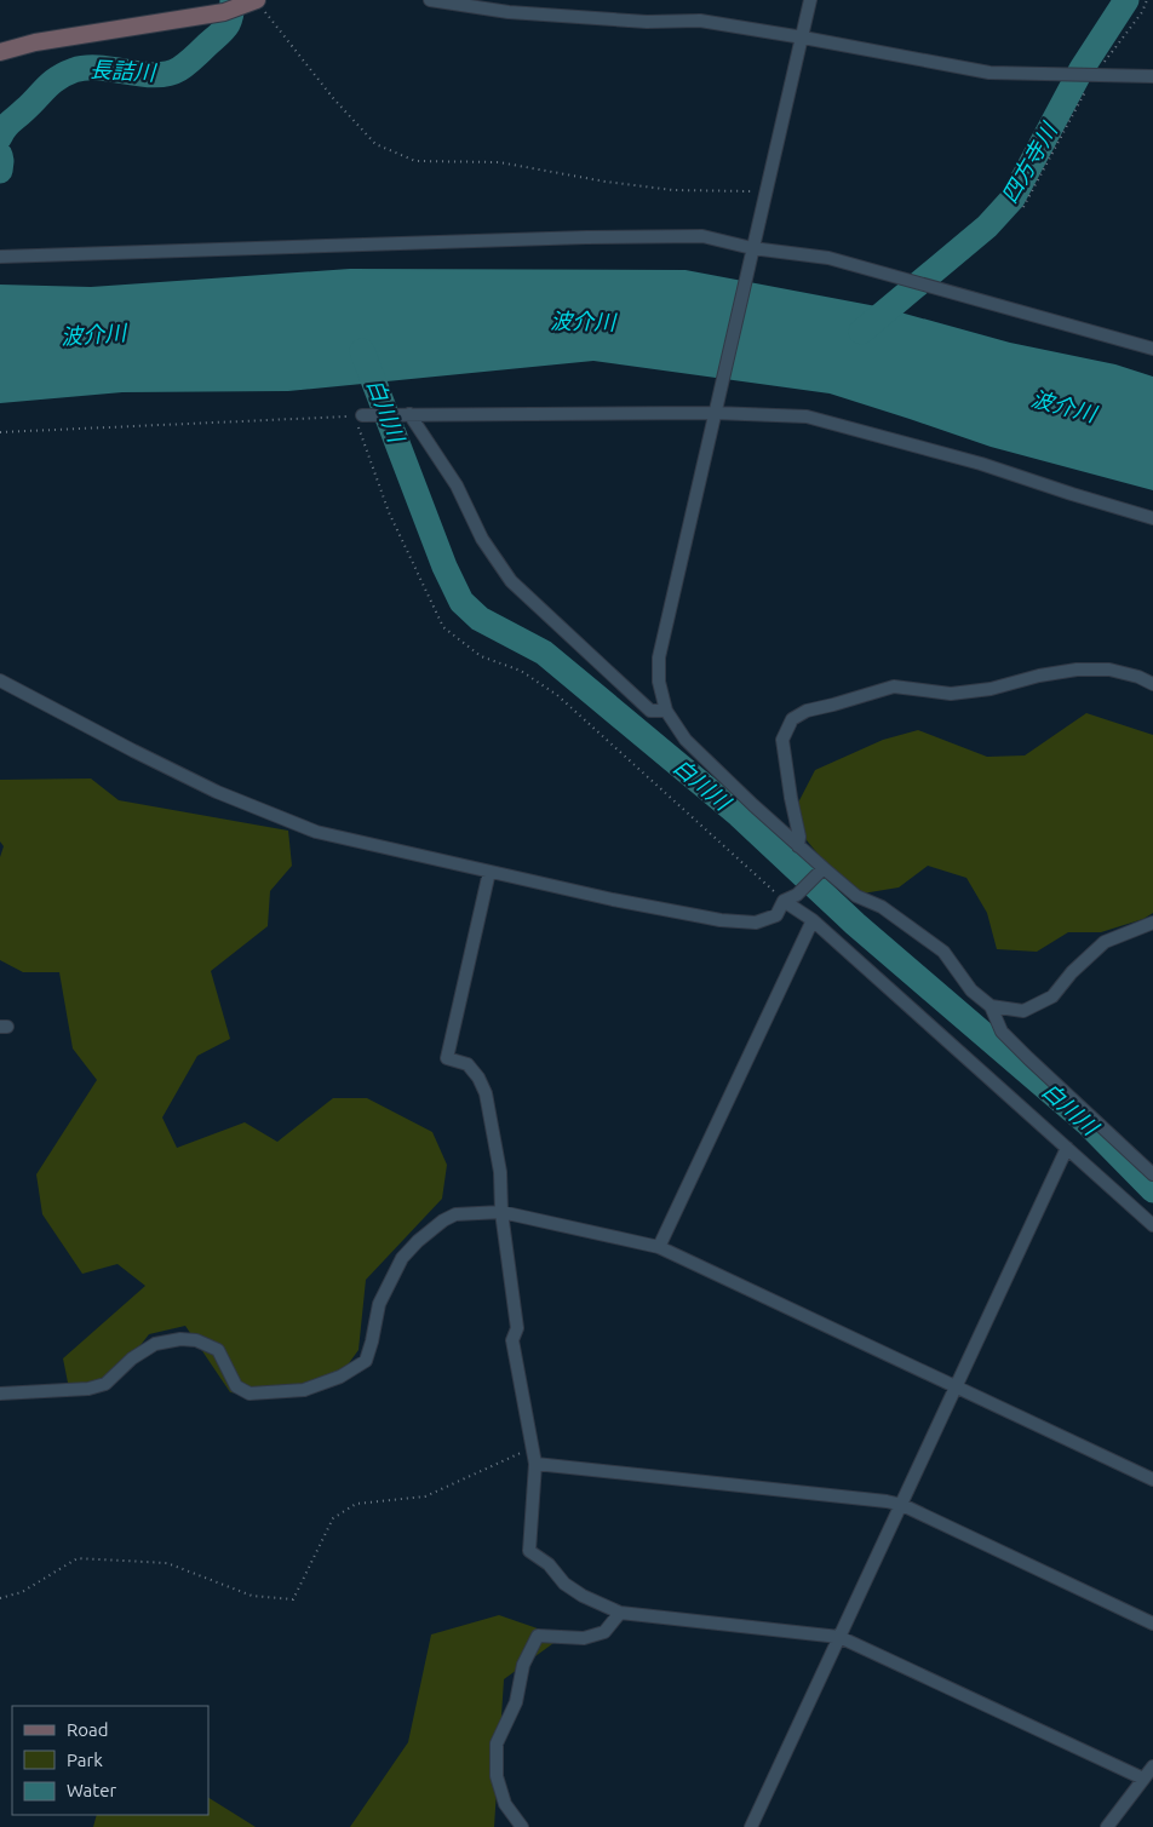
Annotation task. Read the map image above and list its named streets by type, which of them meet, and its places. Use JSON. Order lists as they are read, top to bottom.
{
  "water": [
    "長詰川",
    "四方寺川",
    "波介川",
    "白川川"
  ],
  "legend": ["Road", "Park", "Water"]
}
